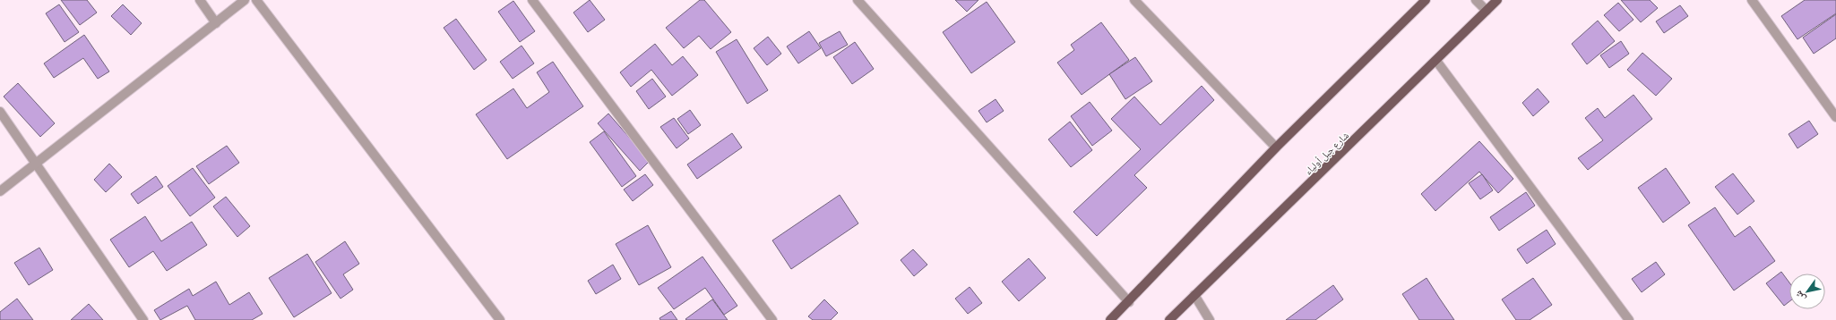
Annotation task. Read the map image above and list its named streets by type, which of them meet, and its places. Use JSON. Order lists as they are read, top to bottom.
{
  "streets": {
    "main road": ["شارع جبل أولياء"]
  },
  "north": "bottom left"
}
